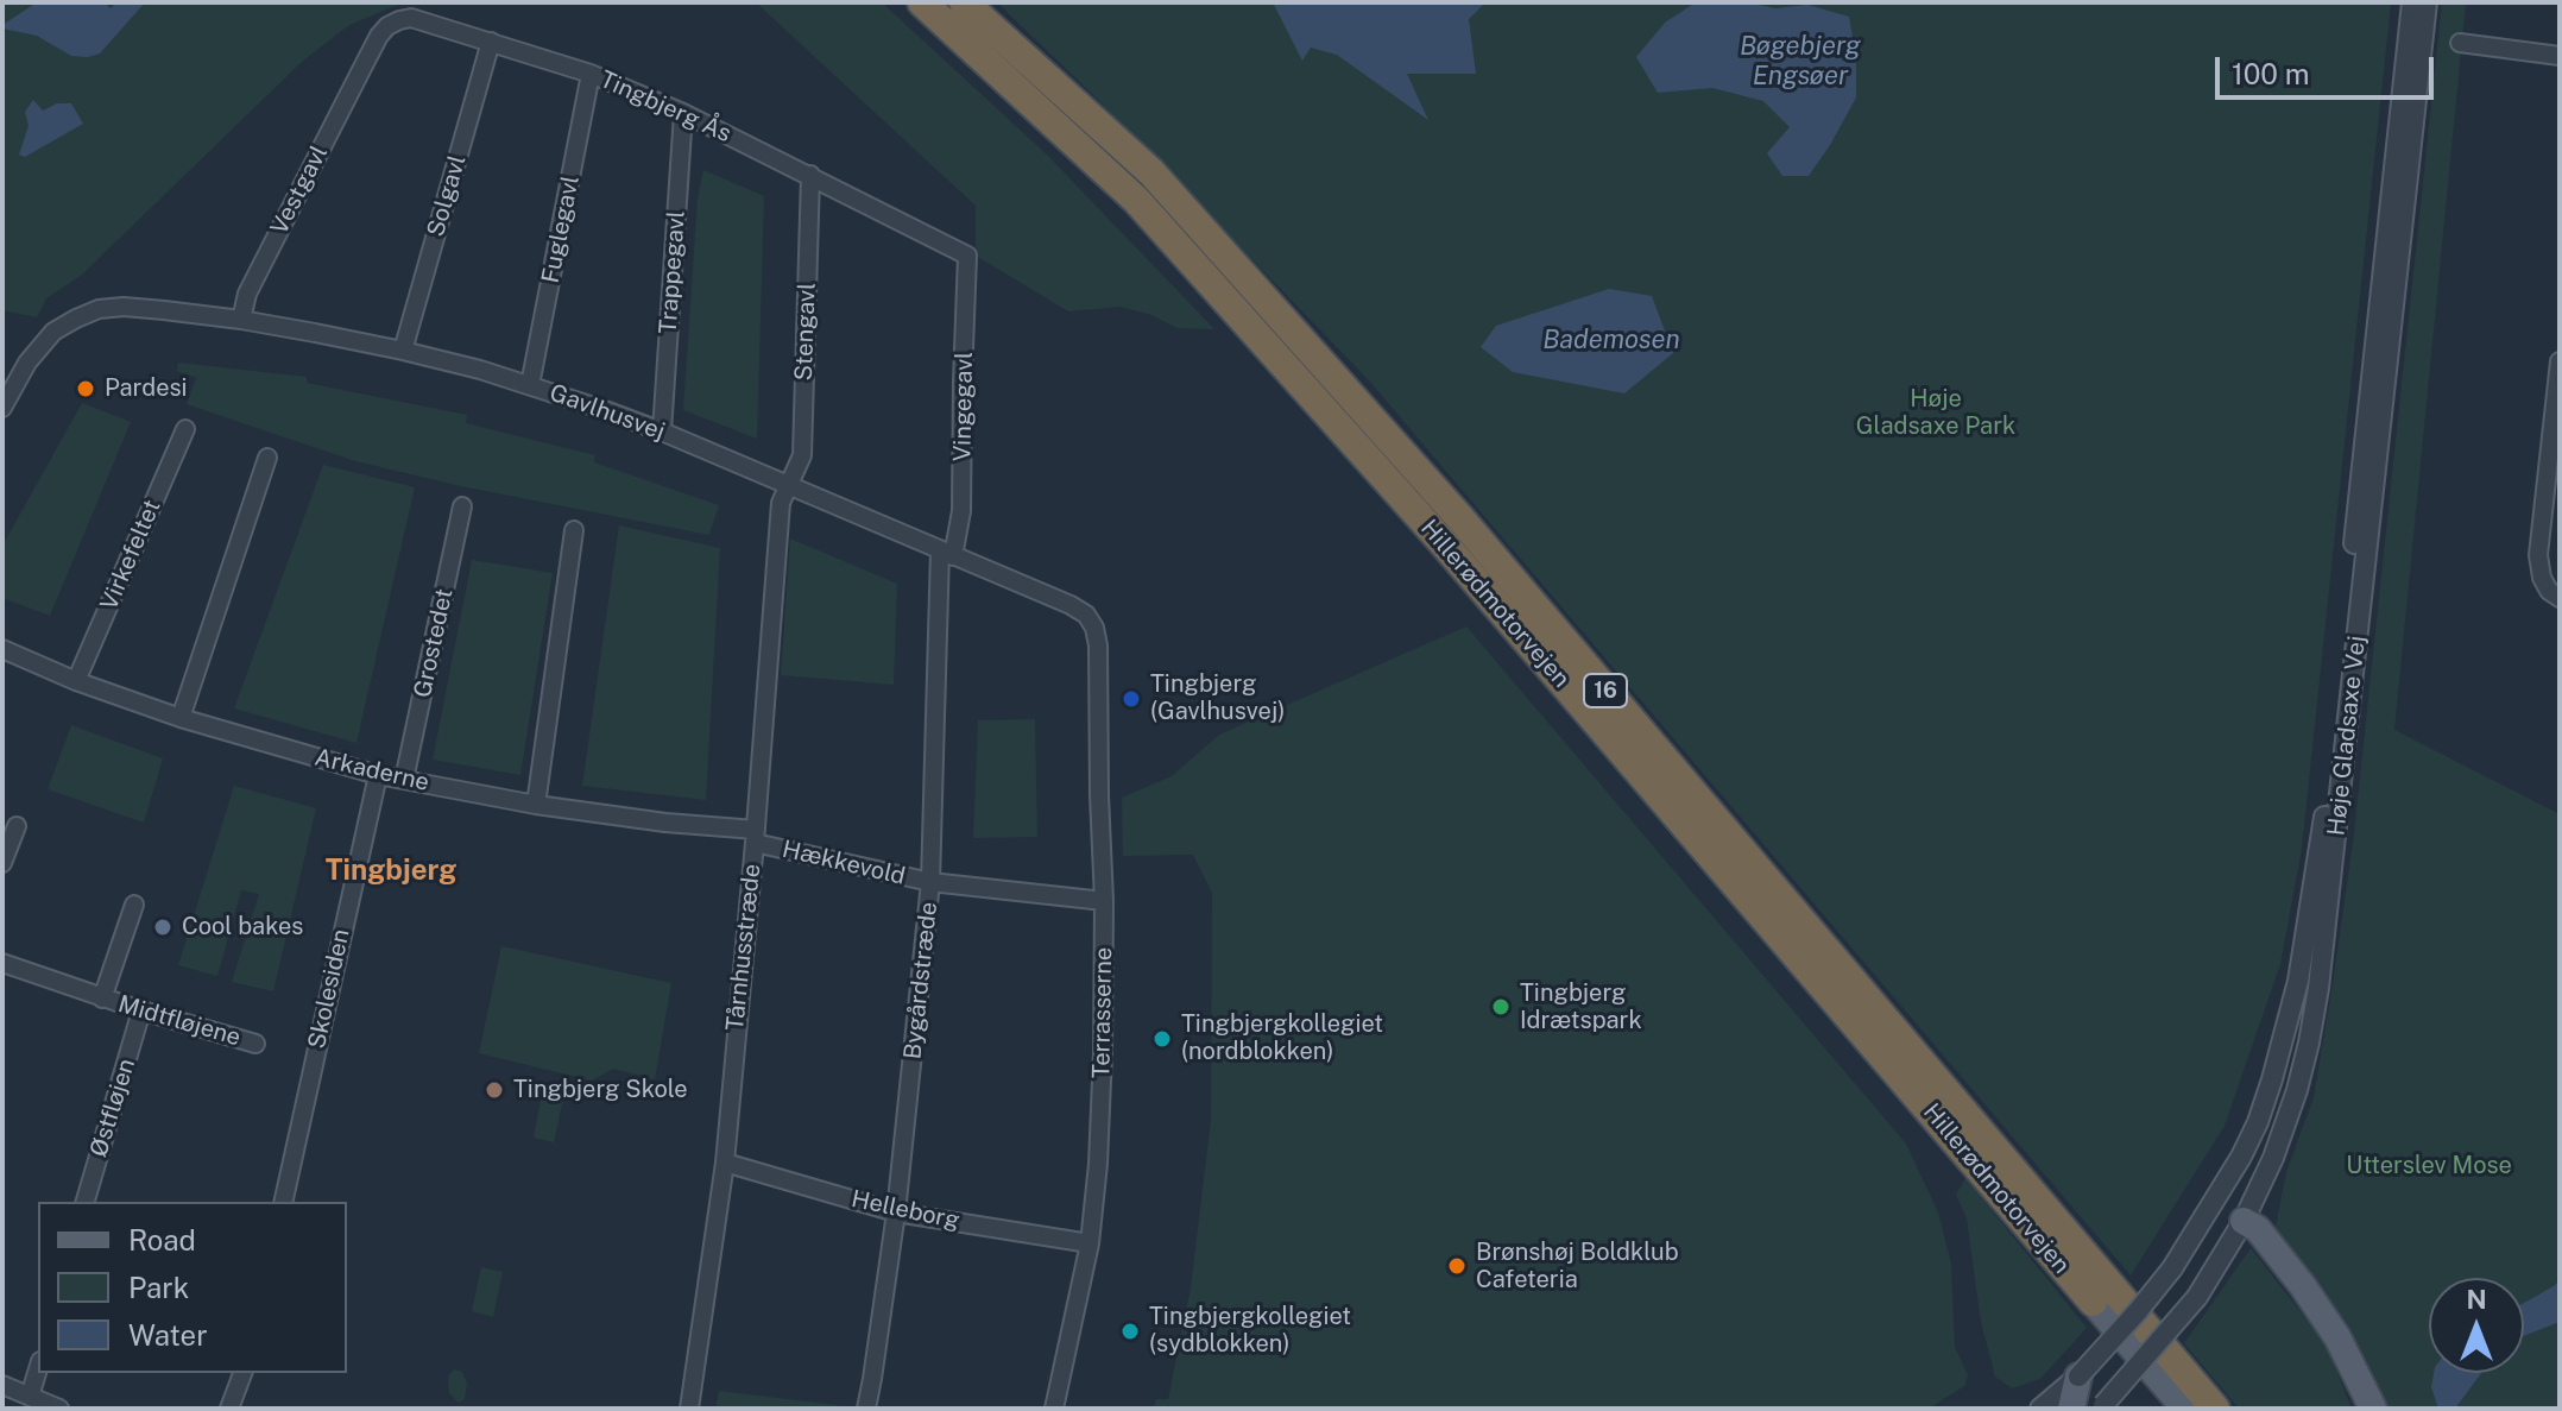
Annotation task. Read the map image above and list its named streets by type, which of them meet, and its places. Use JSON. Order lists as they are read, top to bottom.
{
  "streets": {
    "highway": ["Hillerødmotorvejen", "16"],
    "street": [
      "Tingbjerg Ås",
      "Vestgavl",
      "Solgavl",
      "Fuglegavl",
      "Trappegavl",
      "Stengavl",
      "Vingegavl",
      "Gavlhusvej",
      "Virkefeltet",
      "Grostedet",
      "Høje Gladsaxe Vej",
      "Arkaderne",
      "Hækkevold",
      "Tårnhusstræde",
      "Bygårdstræde",
      "Skolesiden",
      "Terrasserne",
      "Midtfløjene",
      "Østfløjen",
      "Helleborg"
    ]
  },
  "crossings": [
    ["Tingbjerg Ås", "Vestgavl"],
    ["Tingbjerg Ås", "Solgavl"],
    ["Tingbjerg Ås", "Fuglegavl"],
    ["Tingbjerg Ås", "Trappegavl"],
    ["Tingbjerg Ås", "Stengavl"],
    ["Tingbjerg Ås", "Vingegavl"],
    ["Vestgavl", "Gavlhusvej"],
    ["Solgavl", "Gavlhusvej"],
    ["Fuglegavl", "Gavlhusvej"],
    ["Trappegavl", "Gavlhusvej"],
    ["Stengavl", "Gavlhusvej"],
    ["Stengavl", "Tårnhusstræde"],
    ["Vingegavl", "Gavlhusvej"],
    ["Vingegavl", "Bygårdstræde"],
    ["Gavlhusvej", "Tårnhusstræde"],
    ["Gavlhusvej", "Bygårdstræde"],
    ["Gavlhusvej", "Terrasserne"],
    ["Virkefeltet", "Arkaderne"],
    ["Grostedet", "Arkaderne"],
    ["Arkaderne", "Hækkevold"],
    ["Arkaderne", "Tårnhusstræde"],
    ["Arkaderne", "Skolesiden"],
    ["Hækkevold", "Tårnhusstræde"],
    ["Hækkevold", "Bygårdstræde"],
    ["Hækkevold", "Terrasserne"],
    ["Tårnhusstræde", "Helleborg"],
    ["Bygårdstræde", "Helleborg"],
    ["Terrasserne", "Helleborg"],
    ["Midtfløjene", "Østfløjen"]
  ],
  "districts": ["Tingbjerg"],
  "water": ["Bøgebjerg Engsøer", "Bademosen"],
  "parks": ["Høje Gladsaxe Park", "Utterslev Mose"],
  "places": [
    "Pardesi",
    "Tingbjerg (Gavlhusvej)",
    "Cool bakes",
    "Tingbjerg Idrætspark",
    "Tingbjergkollegiet (nordblokken)",
    "Tingbjerg Skole",
    "Brønshøj Boldklub Cafeteria",
    "Tingbjergkollegiet (sydblokken)"
  ],
  "legend": ["Road", "Park", "Water"],
  "scale_bar": "100 m",
  "north": "top"
}
